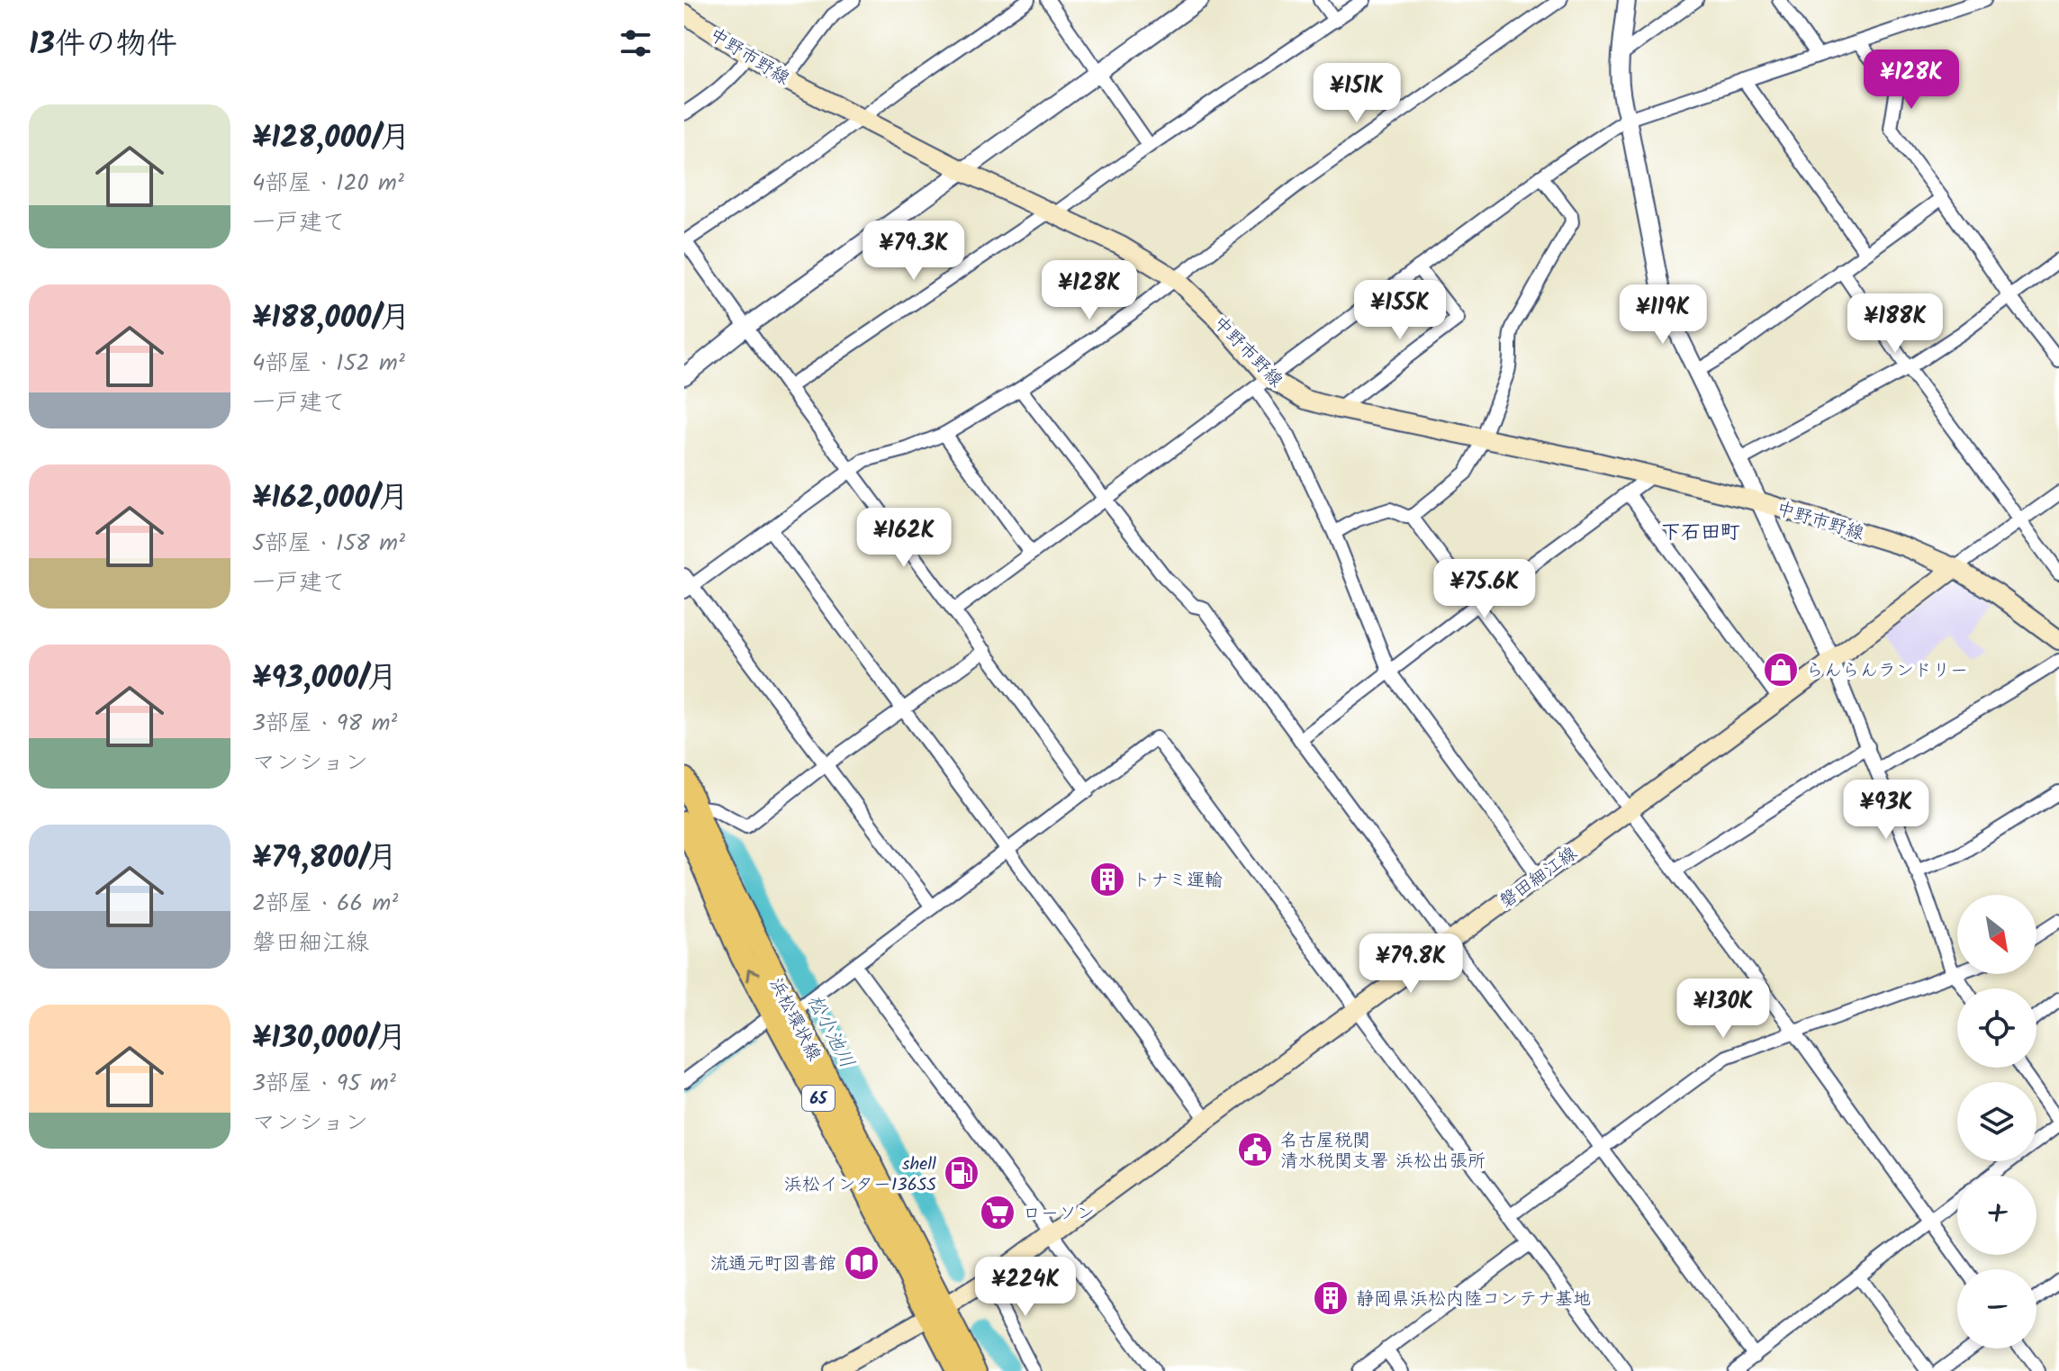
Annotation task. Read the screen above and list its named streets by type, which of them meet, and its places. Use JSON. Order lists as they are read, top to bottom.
{
  "streets": {
    "main road": [
      "中野市野線",
      "磐田細江線",
      "浜松環状線",
      "65"
    ]
  },
  "crossings": [
    ["中野市野線", "磐田細江線"],
    ["磐田細江線", "浜松環状線"]
  ],
  "districts": ["下石田町"],
  "water": ["松小池川"],
  "places": {
    "shop": ["らんらんランドリー"],
    "building": ["トナミ運輸", "静岡県浜松内陸コンテナ基地"],
    "public building": ["名古屋税関 清水税関支署 浜松出張所"],
    "fuel station": ["shell 浜松インター136SS"],
    "supermarket": ["ローソン"],
    "library": ["流通元町図書館"]
  },
  "north": "bottom right",
  "page": {
    "heading": "13件の物件",
    "price": [
      "¥128K",
      "¥151K",
      "¥79.3K",
      "¥128K",
      "¥155K",
      "¥119K",
      "¥188K",
      "¥162K",
      "¥75.6K",
      "¥93K",
      "¥79.8K",
      "¥130K",
      "¥224K"
    ],
    "list": [
      {
        "name": "¥128,000/月",
        "note": "4部屋 · 120 m² · 一戸建て"
      },
      {
        "name": "¥188,000/月",
        "note": "4部屋 · 152 m² · 一戸建て"
      },
      {
        "name": "¥162,000/月",
        "note": "5部屋 · 158 m² · 一戸建て"
      },
      {
        "name": "¥93,000/月",
        "note": "3部屋 · 98 m² · マンション"
      },
      {
        "name": "¥79,800/月",
        "note": "2部屋 · 66 m² · 磐田細江線"
      },
      {
        "name": "¥130,000/月",
        "note": "3部屋 · 95 m² · マンション"
      }
    ],
    "map_buttons": ["+", "−"]
  }
}
